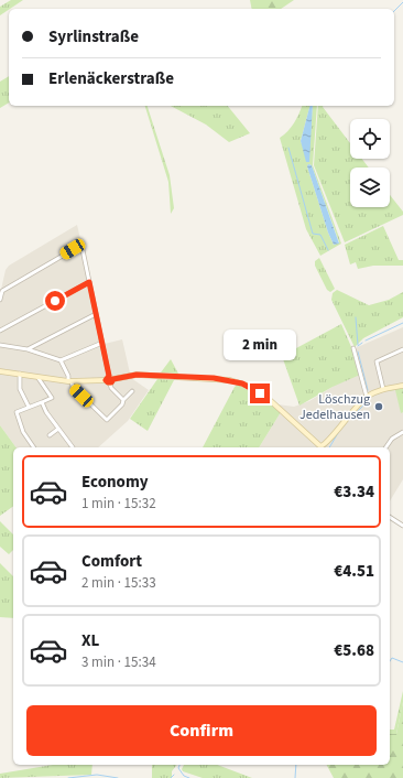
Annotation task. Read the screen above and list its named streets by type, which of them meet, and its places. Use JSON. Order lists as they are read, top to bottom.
{
  "places": ["Löschzug Jedelhausen"],
  "page": {
    "banner": ["Syrlinstraße", "Erlenäckerstraße"],
    "bubble": "2 min",
    "list": [
      {
        "name": "Economy",
        "note": "1 min · 15:32",
        "value": "€3.34"
      },
      {
        "name": "Comfort",
        "note": "2 min · 15:33",
        "value": "€4.51"
      },
      {
        "name": "XL",
        "note": "3 min · 15:34",
        "value": "€5.68"
      }
    ],
    "buttons": "Confirm"
  }
}
